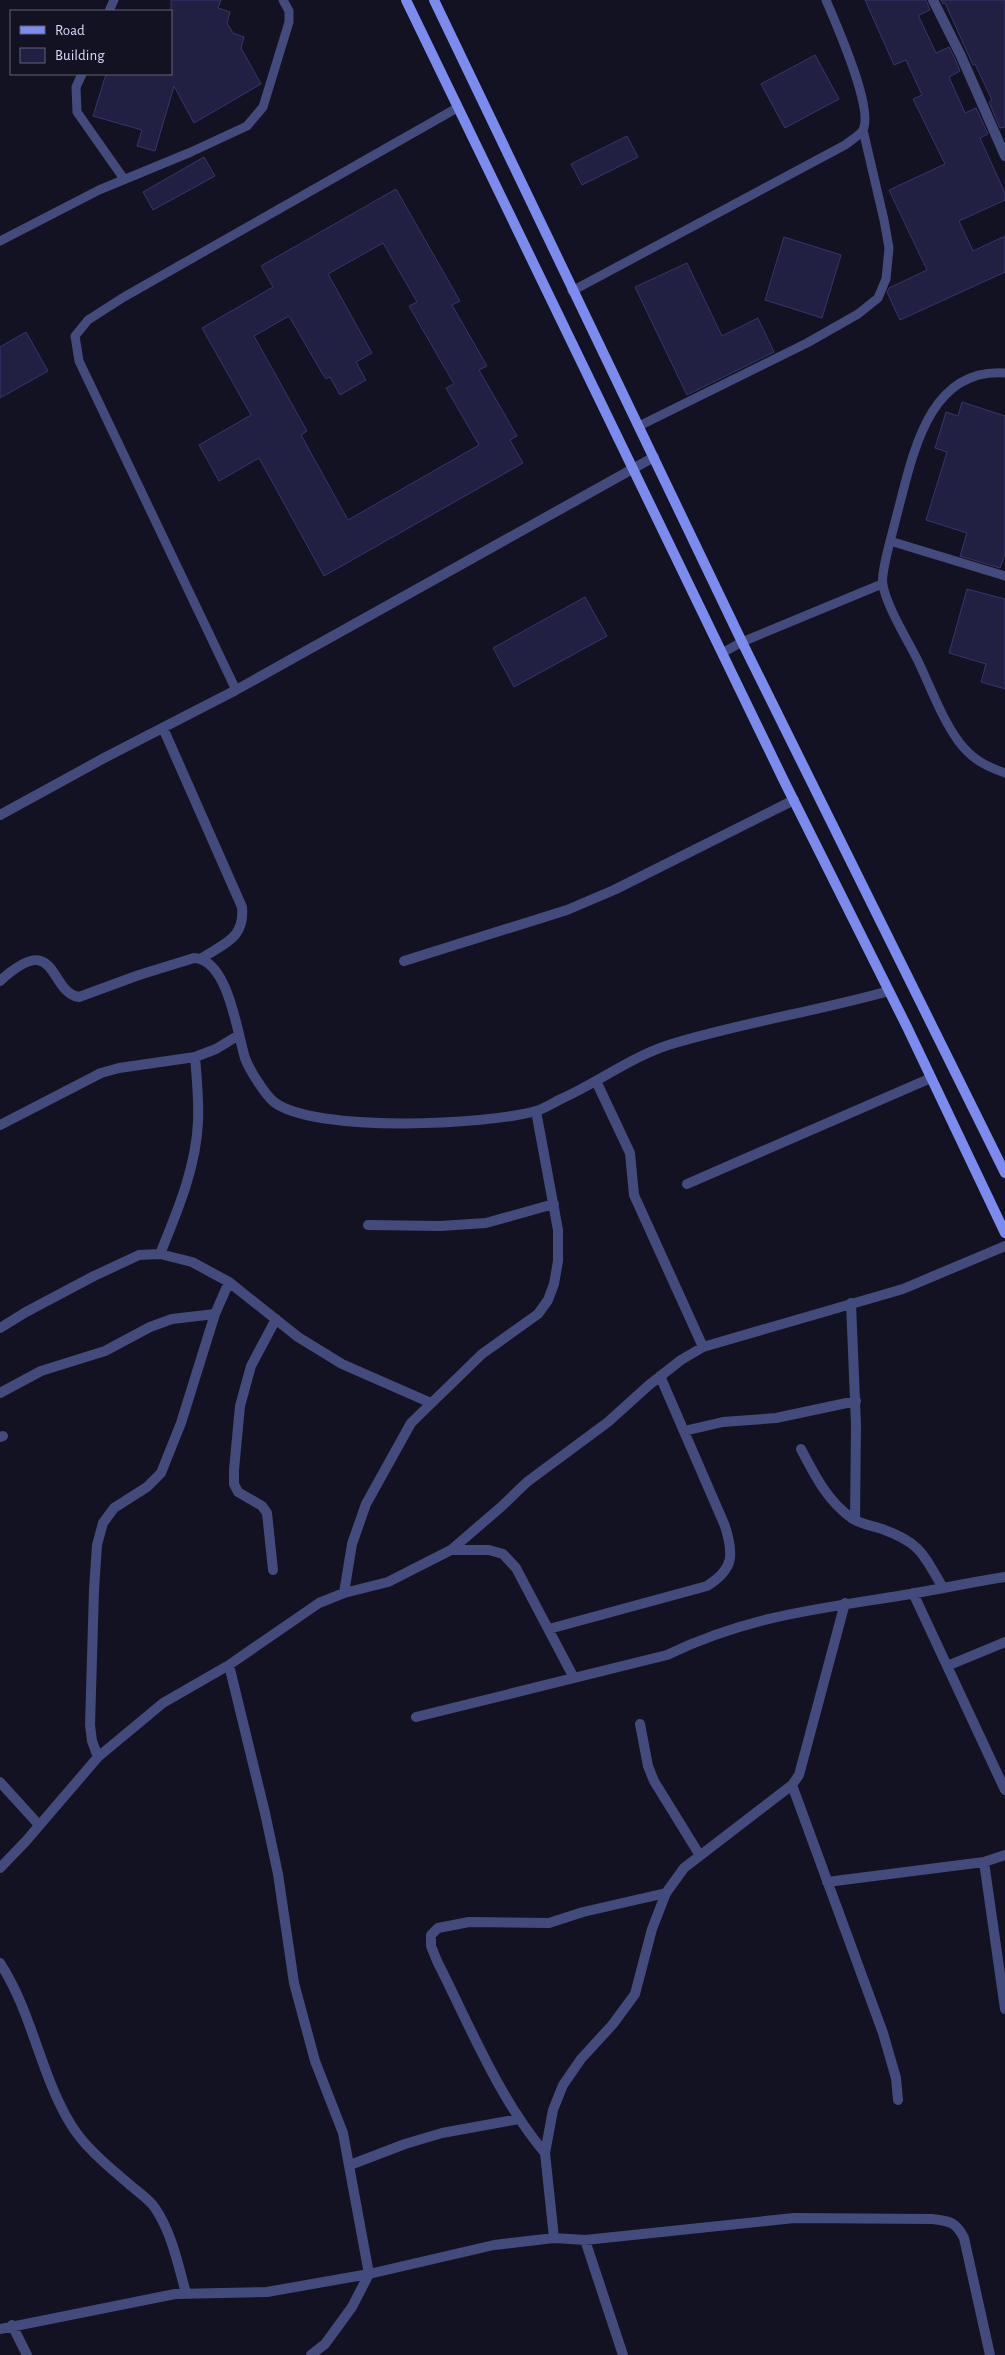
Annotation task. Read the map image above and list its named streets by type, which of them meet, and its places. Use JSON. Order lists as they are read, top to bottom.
{
  "legend": ["Road", "Building"]
}
